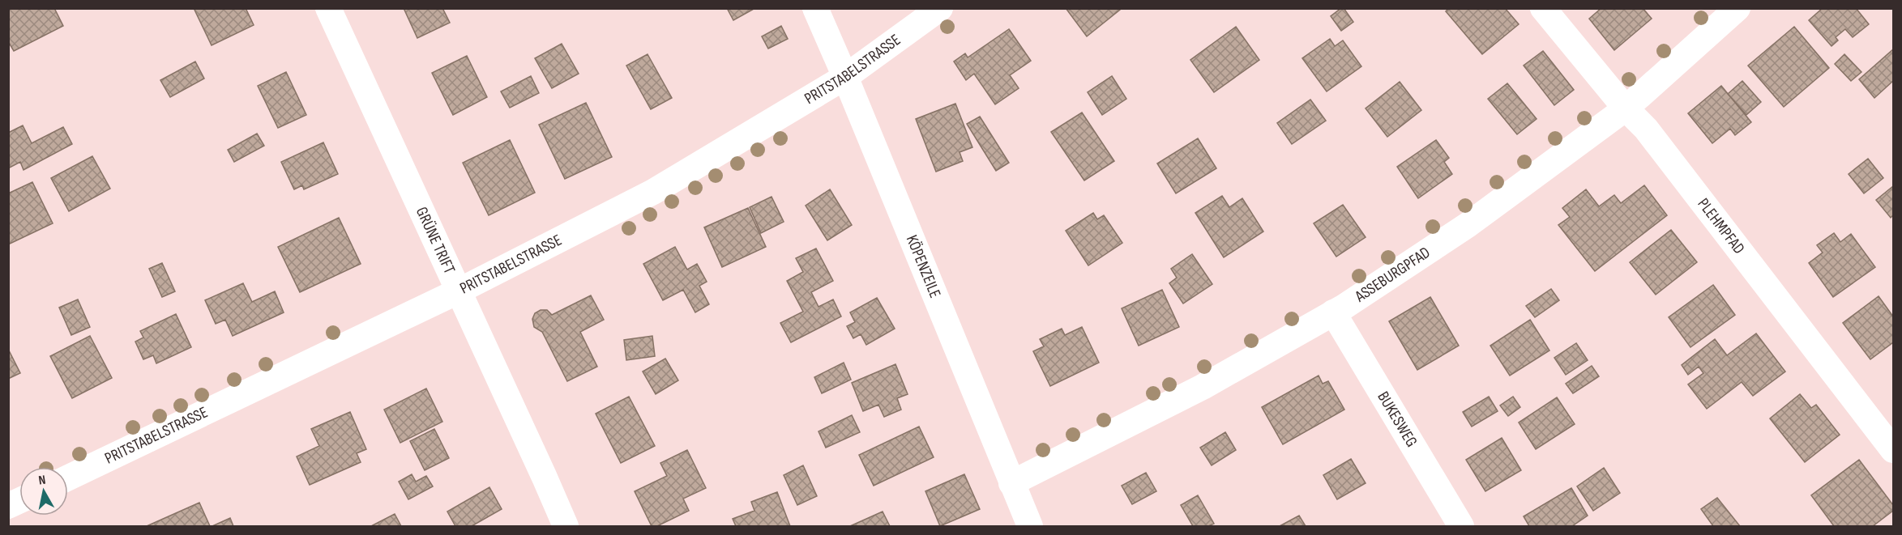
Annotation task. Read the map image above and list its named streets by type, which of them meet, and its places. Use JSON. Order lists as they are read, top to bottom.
{
  "streets": {
    "street": [
      "PRITSTABELSTRASSE",
      "PLEHMPFAD",
      "GRÜNE TRIFT",
      "KÖPENZEILE",
      "ASSEBURGPFAD",
      "BUKESWEG"
    ]
  },
  "crossings": [
    ["PRITSTABELSTRASSE", "GRÜNE TRIFT"],
    ["PRITSTABELSTRASSE", "KÖPENZEILE"],
    ["PLEHMPFAD", "ASSEBURGPFAD"],
    ["KÖPENZEILE", "ASSEBURGPFAD"],
    ["ASSEBURGPFAD", "BUKESWEG"]
  ],
  "north": "top"
}
